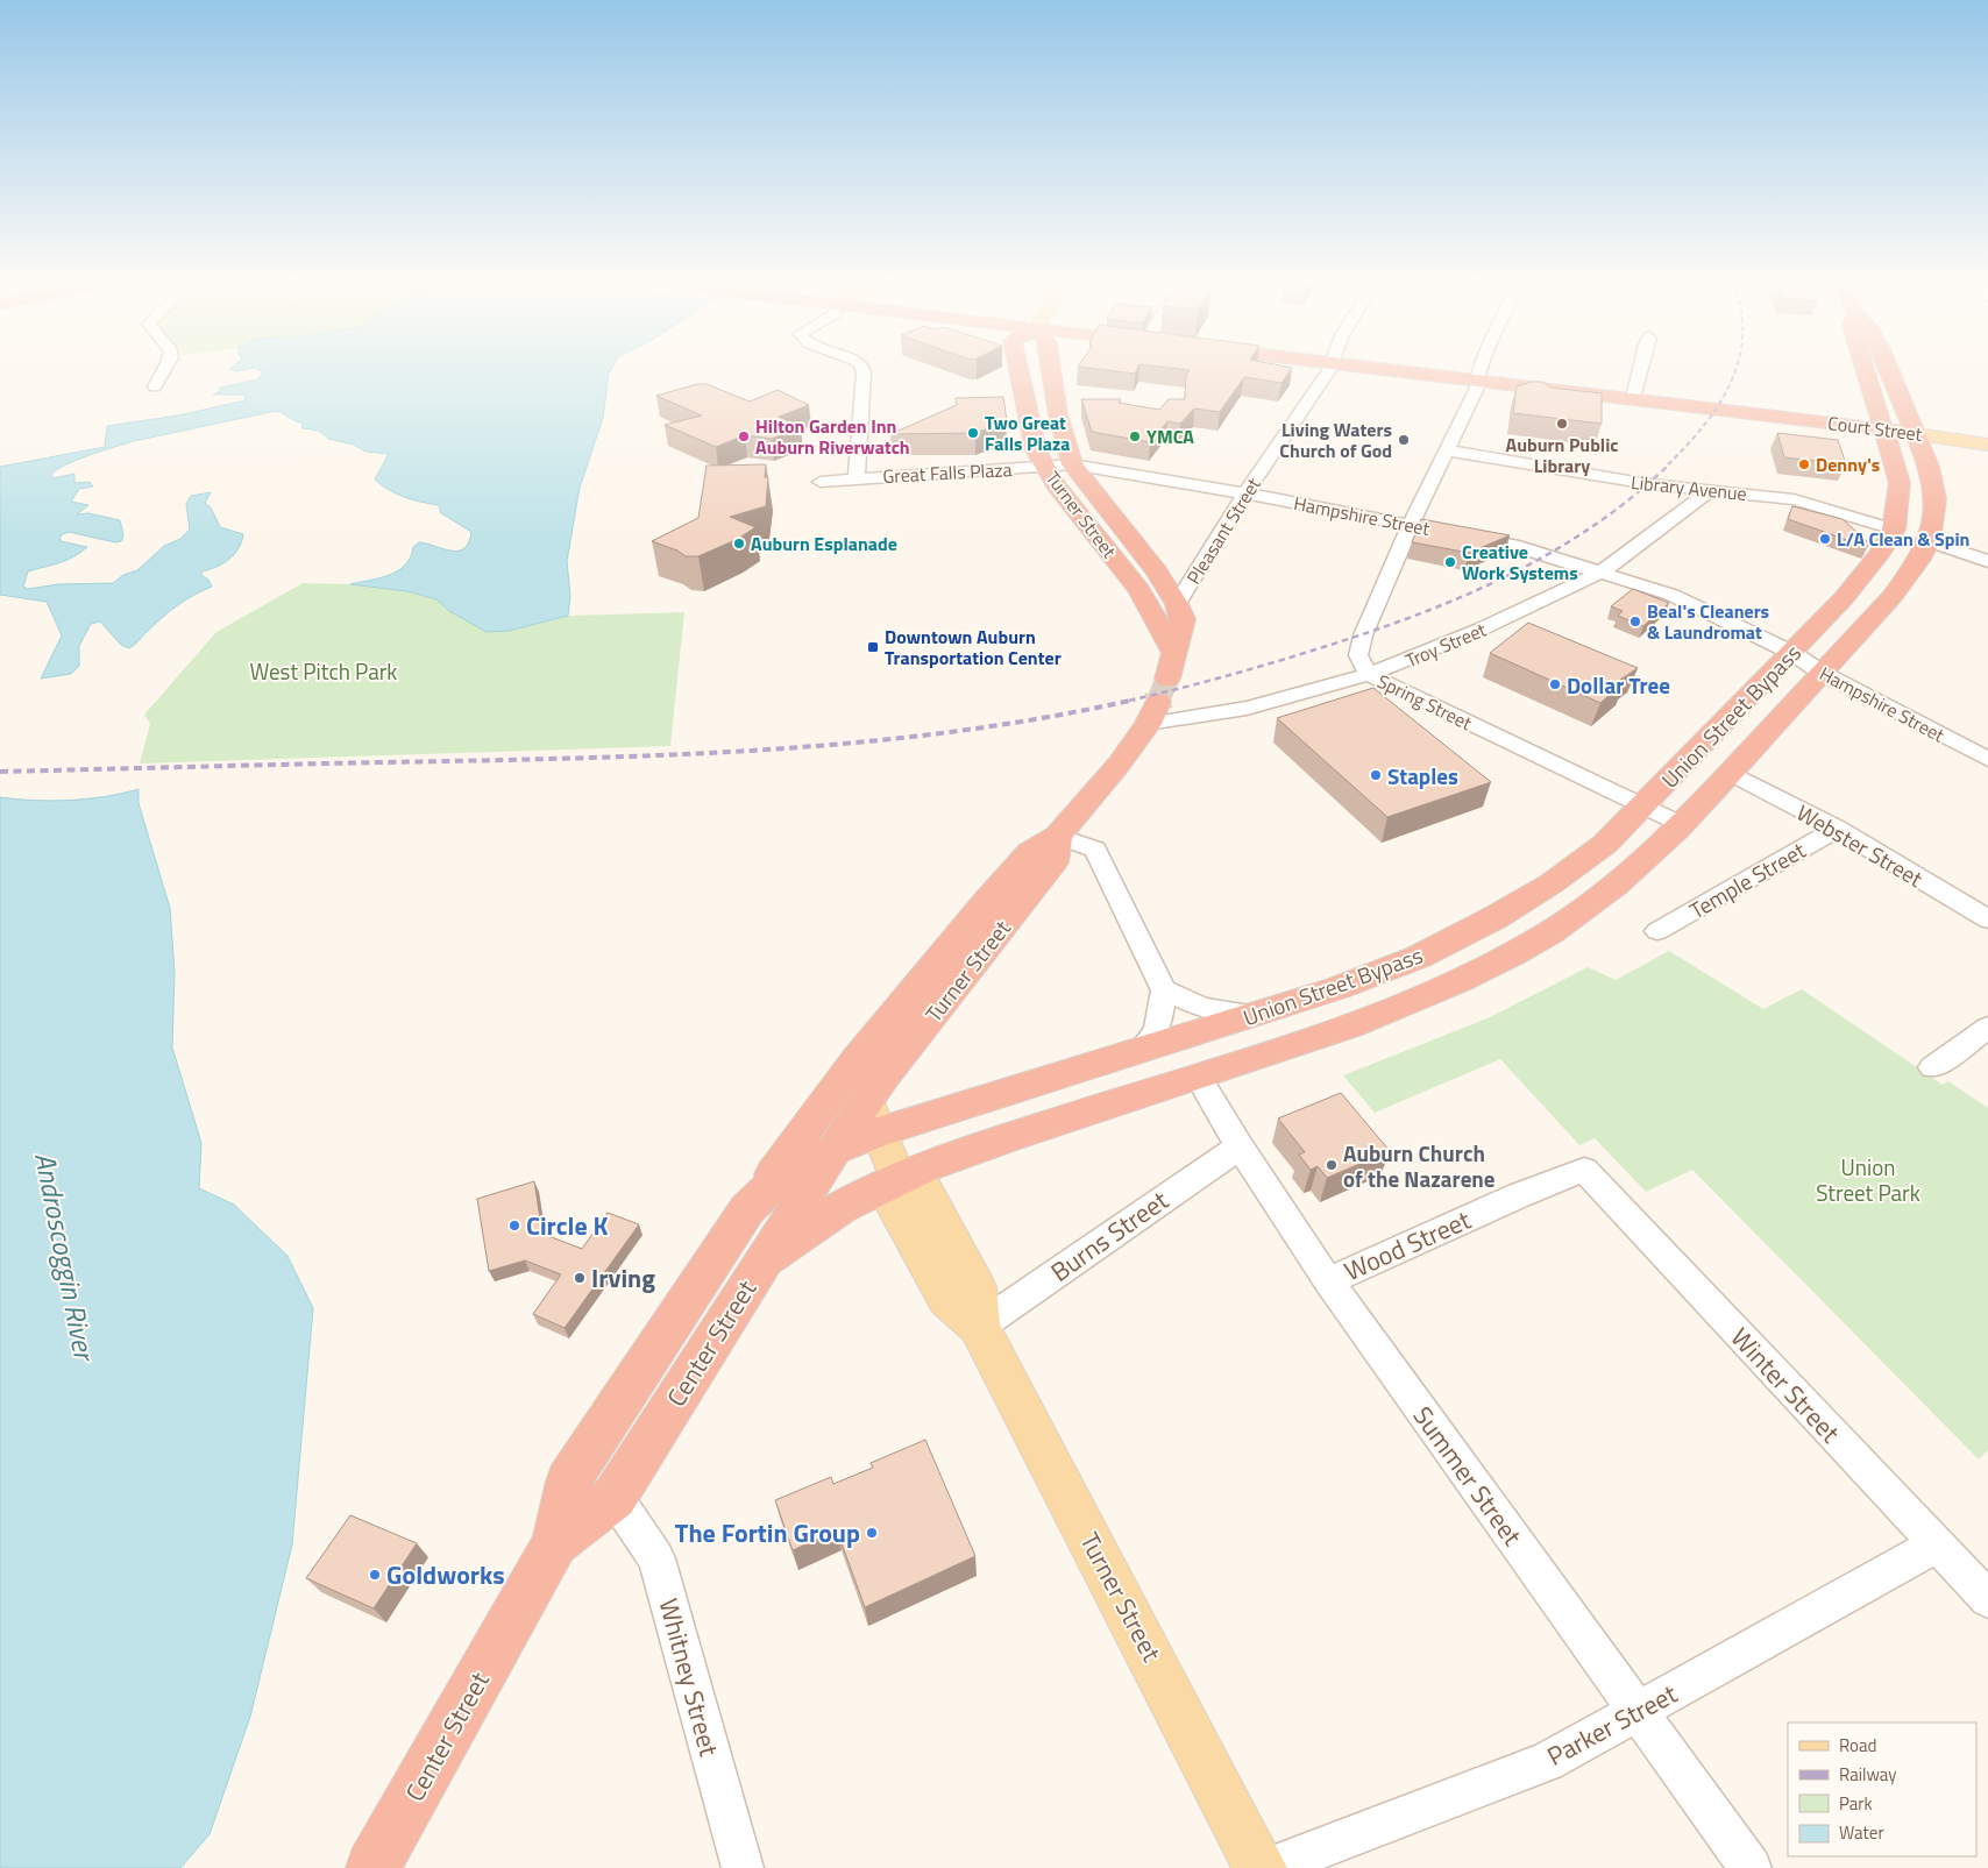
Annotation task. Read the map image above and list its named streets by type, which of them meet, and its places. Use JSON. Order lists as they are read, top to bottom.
{
  "streets": {
    "highway": [
      "Court Street",
      "Turner Street",
      "Union Street Bypass",
      "Center Street"
    ],
    "street": [
      "Great Falls Plaza",
      "Library Avenue",
      "Hampshire Street",
      "Pleasant Street",
      "Troy Street",
      "Spring Street",
      "Webster Street",
      "Temple Street",
      "Burns Street",
      "Wood Street",
      "Winter Street",
      "Summer Street",
      "Whitney Street",
      "Parker Street"
    ]
  },
  "crossings": [
    ["Court Street", "Spring Street"],
    ["Court Street", "Union Street Bypass"],
    ["Great Falls Plaza", "Turner Street"],
    ["Great Falls Plaza", "Hampshire Street"],
    ["Library Avenue", "Troy Street"],
    ["Library Avenue", "Spring Street"],
    ["Library Avenue", "Union Street Bypass"],
    ["Turner Street", "Hampshire Street"],
    ["Turner Street", "Pleasant Street"],
    ["Turner Street", "Troy Street"],
    ["Turner Street", "Union Street Bypass"],
    ["Turner Street", "Burns Street"],
    ["Turner Street", "Center Street"],
    ["Hampshire Street", "Pleasant Street"],
    ["Hampshire Street", "Troy Street"],
    ["Hampshire Street", "Spring Street"],
    ["Hampshire Street", "Union Street Bypass"],
    ["Troy Street", "Spring Street"],
    ["Spring Street", "Union Street Bypass"],
    ["Union Street Bypass", "Webster Street"],
    ["Union Street Bypass", "Center Street"],
    ["Union Street Bypass", "Summer Street"],
    ["Webster Street", "Temple Street"],
    ["Burns Street", "Summer Street"],
    ["Wood Street", "Winter Street"],
    ["Wood Street", "Summer Street"],
    ["Center Street", "Whitney Street"],
    ["Winter Street", "Parker Street"],
    ["Summer Street", "Parker Street"]
  ],
  "water": ["Androscoggin River"],
  "parks": ["West Pitch Park", "Union Street Park"],
  "places": {
    "other": [
      "Auburn Public Library",
      "Two Great Falls Plaza",
      "Hilton Garden Inn Auburn Riverwatch",
      "YMCA",
      "Living Waters Church of God",
      "Denny's",
      "L/A Clean & Spin",
      "Auburn Esplanade",
      "Creative Work Systems",
      "Beal's Cleaners & Laundromat",
      "Dollar Tree",
      "Staples",
      "Auburn Church of the Nazarene",
      "Circle K",
      "Irving",
      "The Fortin Group",
      "Goldworks"
    ],
    "transit": ["Downtown Auburn Transportation Center"]
  },
  "legend": [
    "Road",
    "Railway",
    "Park",
    "Water"
  ]
}
